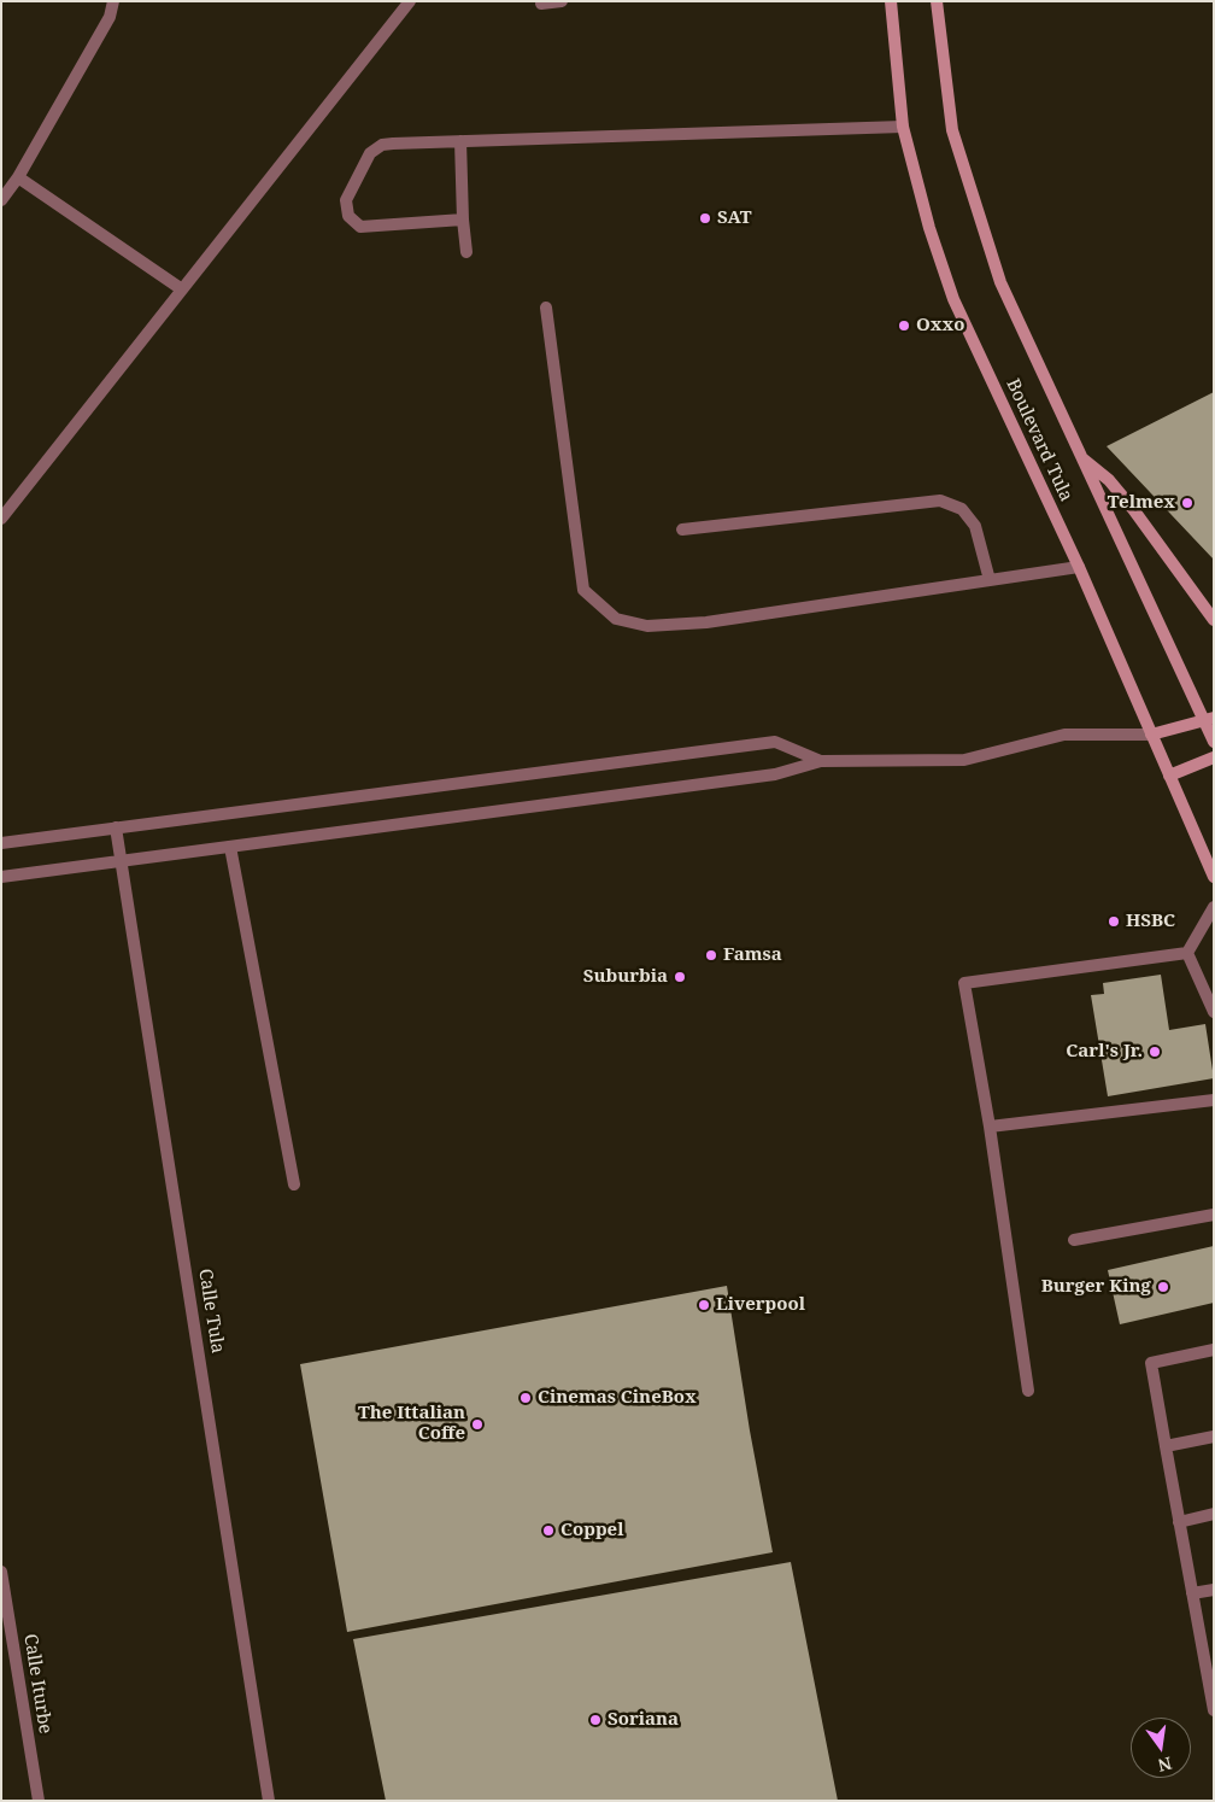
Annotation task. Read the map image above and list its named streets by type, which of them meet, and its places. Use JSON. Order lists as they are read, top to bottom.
{
  "streets": {
    "main road": ["Boulevard Tula"],
    "street": ["Calle Tula", "Calle Iturbe"]
  },
  "places": [
    "SAT",
    "Oxxo",
    "Telmex",
    "HSBC",
    "Famsa",
    "Suburbia",
    "Carl's Jr.",
    "Burger King",
    "Liverpool",
    "Cinemas CineBox",
    "The Ittalian Coffe",
    "Coppel",
    "Soriana"
  ],
  "north": "bottom"
}
